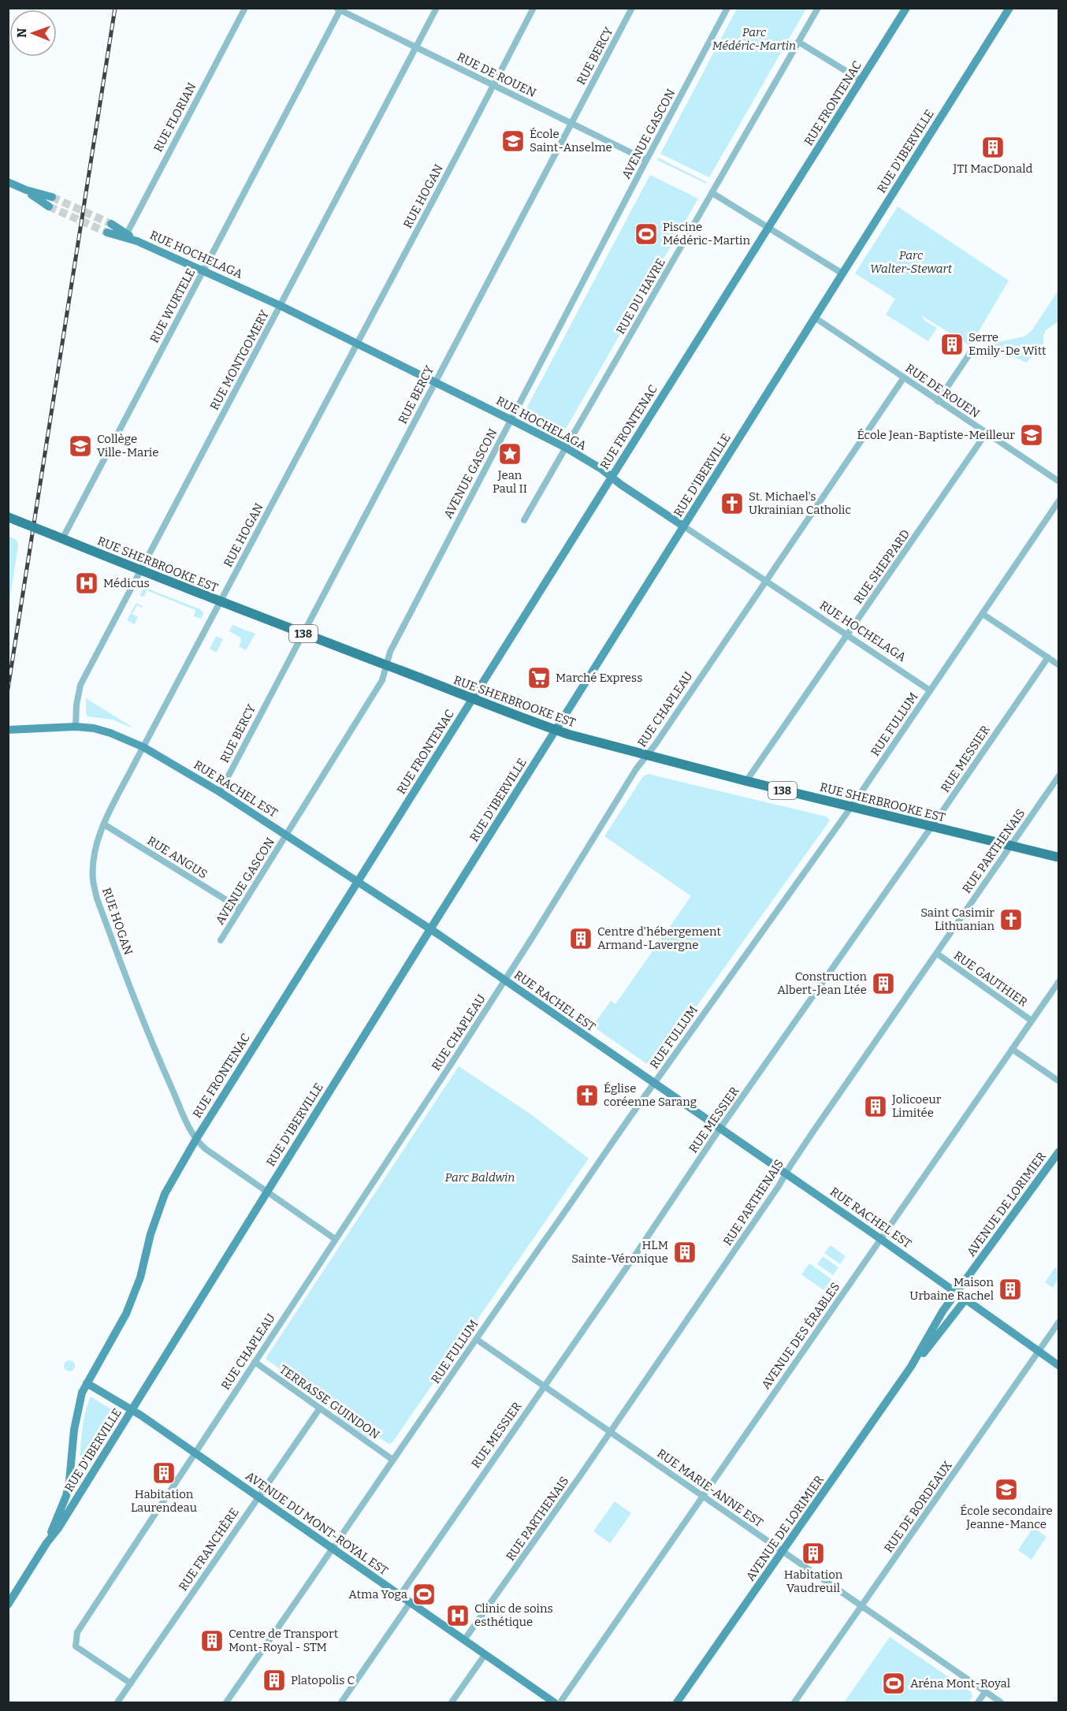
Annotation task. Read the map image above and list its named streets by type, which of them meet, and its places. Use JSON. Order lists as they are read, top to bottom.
{
  "streets": {
    "main road": [
      "RUE FRONTENAC",
      "RUE D'IBERVILLE",
      "RUE HOCHELAGA",
      "RUE SHERBROOKE EST",
      "138",
      "RUE RACHEL EST",
      "AVENUE DE LORIMIER",
      "AVENUE DU MONT-ROYAL EST"
    ],
    "street": [
      "RUE BERCY",
      "RUE DE ROUEN",
      "RUE FLORIAN",
      "AVENUE GASCON",
      "RUE HOGAN",
      "RUE DU HAVRE",
      "RUE WURTELE",
      "RUE MONTGOMERY",
      "RUE SHEPPARD",
      "RUE CHAPLEAU",
      "RUE FULLUM",
      "RUE MESSIER",
      "RUE PARTHENAIS",
      "RUE ANGUS",
      "RUE GAUTHIER",
      "AVENUE DES ÉRABLES",
      "TERRASSE GUINDON",
      "RUE MARIE-ANNE EST",
      "RUE DE BORDEAUX",
      "RUE FRANCHÈRE"
    ]
  },
  "crossings": [
    ["RUE BERCY", "RUE DE ROUEN"],
    ["RUE BERCY", "RUE HOCHELAGA"],
    ["RUE BERCY", "RUE SHERBROOKE EST"],
    ["RUE BERCY", "RUE RACHEL EST"],
    ["RUE DE ROUEN", "AVENUE GASCON"],
    ["RUE DE ROUEN", "RUE D'IBERVILLE"],
    ["RUE DE ROUEN", "RUE HOGAN"],
    ["RUE DE ROUEN", "RUE WURTELE"],
    ["RUE DE ROUEN", "RUE MONTGOMERY"],
    ["RUE DE ROUEN", "RUE SHEPPARD"],
    ["RUE DE ROUEN", "RUE CHAPLEAU"],
    ["RUE FRONTENAC", "RUE D'IBERVILLE"],
    ["RUE FRONTENAC", "RUE HOGAN"],
    ["RUE FRONTENAC", "RUE HOCHELAGA"],
    ["RUE FRONTENAC", "RUE SHERBROOKE EST"],
    ["RUE FRONTENAC", "RUE RACHEL EST"],
    ["RUE FRONTENAC", "AVENUE DU MONT-ROYAL EST"],
    ["RUE FLORIAN", "RUE HOCHELAGA"],
    ["AVENUE GASCON", "RUE HOCHELAGA"],
    ["AVENUE GASCON", "RUE SHERBROOKE EST"],
    ["AVENUE GASCON", "RUE RACHEL EST"],
    ["AVENUE GASCON", "RUE ANGUS"],
    ["RUE D'IBERVILLE", "RUE HOCHELAGA"],
    ["RUE D'IBERVILLE", "RUE SHERBROOKE EST"],
    ["RUE D'IBERVILLE", "RUE RACHEL EST"],
    ["RUE D'IBERVILLE", "AVENUE DU MONT-ROYAL EST"],
    ["RUE HOGAN", "RUE HOCHELAGA"],
    ["RUE HOGAN", "RUE SHERBROOKE EST"],
    ["RUE HOGAN", "RUE RACHEL EST"],
    ["RUE HOGAN", "RUE ANGUS"],
    ["RUE HOCHELAGA", "RUE DU HAVRE"],
    ["RUE HOCHELAGA", "RUE WURTELE"],
    ["RUE HOCHELAGA", "RUE MONTGOMERY"],
    ["RUE HOCHELAGA", "RUE SHEPPARD"],
    ["RUE HOCHELAGA", "RUE CHAPLEAU"],
    ["RUE HOCHELAGA", "RUE FULLUM"],
    ["RUE WURTELE", "RUE SHERBROOKE EST"],
    ["RUE MONTGOMERY", "RUE SHERBROOKE EST"],
    ["RUE MONTGOMERY", "RUE RACHEL EST"],
    ["RUE SHERBROOKE EST", "RUE SHEPPARD"],
    ["RUE SHERBROOKE EST", "RUE CHAPLEAU"],
    ["RUE SHERBROOKE EST", "RUE FULLUM"],
    ["RUE SHERBROOKE EST", "RUE MESSIER"],
    ["RUE SHERBROOKE EST", "RUE PARTHENAIS"],
    ["RUE CHAPLEAU", "RUE RACHEL EST"],
    ["RUE CHAPLEAU", "TERRASSE GUINDON"],
    ["RUE CHAPLEAU", "AVENUE DU MONT-ROYAL EST"],
    ["RUE CHAPLEAU", "RUE FRANCHÈRE"],
    ["RUE FULLUM", "RUE RACHEL EST"],
    ["RUE FULLUM", "TERRASSE GUINDON"],
    ["RUE FULLUM", "RUE MARIE-ANNE EST"],
    ["RUE FULLUM", "AVENUE DU MONT-ROYAL EST"],
    ["RUE MESSIER", "RUE RACHEL EST"],
    ["RUE MESSIER", "RUE MARIE-ANNE EST"],
    ["RUE MESSIER", "AVENUE DU MONT-ROYAL EST"],
    ["RUE RACHEL EST", "RUE PARTHENAIS"],
    ["RUE RACHEL EST", "AVENUE DE LORIMIER"],
    ["RUE RACHEL EST", "AVENUE DES ÉRABLES"],
    ["RUE RACHEL EST", "RUE DE BORDEAUX"],
    ["RUE PARTHENAIS", "RUE GAUTHIER"],
    ["RUE PARTHENAIS", "RUE MARIE-ANNE EST"],
    ["RUE PARTHENAIS", "AVENUE DU MONT-ROYAL EST"],
    ["RUE GAUTHIER", "AVENUE DES ÉRABLES"],
    ["AVENUE DE LORIMIER", "RUE MARIE-ANNE EST"],
    ["AVENUE DES ÉRABLES", "RUE MARIE-ANNE EST"],
    ["TERRASSE GUINDON", "RUE FRANCHÈRE"],
    ["RUE MARIE-ANNE EST", "RUE DE BORDEAUX"],
    ["AVENUE DU MONT-ROYAL EST", "RUE FRANCHÈRE"]
  ],
  "parks": ["Parc Médéric-Martin", "Parc Walter-Stewart", "Parc Baldwin"],
  "places": {
    "school or university": [
      "École Saint-Anselme",
      "École Jean-Baptiste-Meilleur",
      "Collège Ville-Marie",
      "École secondaire Jeanne-Mance"
    ],
    "building": [
      "JTI MacDonald",
      "Serre Emily-De Witt",
      "Centre d'hébergement Armand-Lavergne",
      "Construction Albert-Jean Ltée",
      "Jolicoeur Limitée",
      "HLM Sainte-Véronique",
      "Maison Urbaine Rachel",
      "Habitation Laurendeau",
      "Habitation Vaudreuil",
      "Centre de Transport Mont-Royal - STM",
      "Platopolis C"
    ],
    "sports": ["Piscine Médéric-Martin", "Atma Yoga", "Aréna Mont-Royal"],
    "place": ["Jean Paul II"],
    "church": ["St. Michael's Ukrainian Catholic", "Saint Casimir Lithuanian", "Église coréenne Sarang"],
    "hospital": ["Médicus", "Clinic de soins esthétique"],
    "supermarket": ["Marché Express"]
  },
  "north": "left"
}
